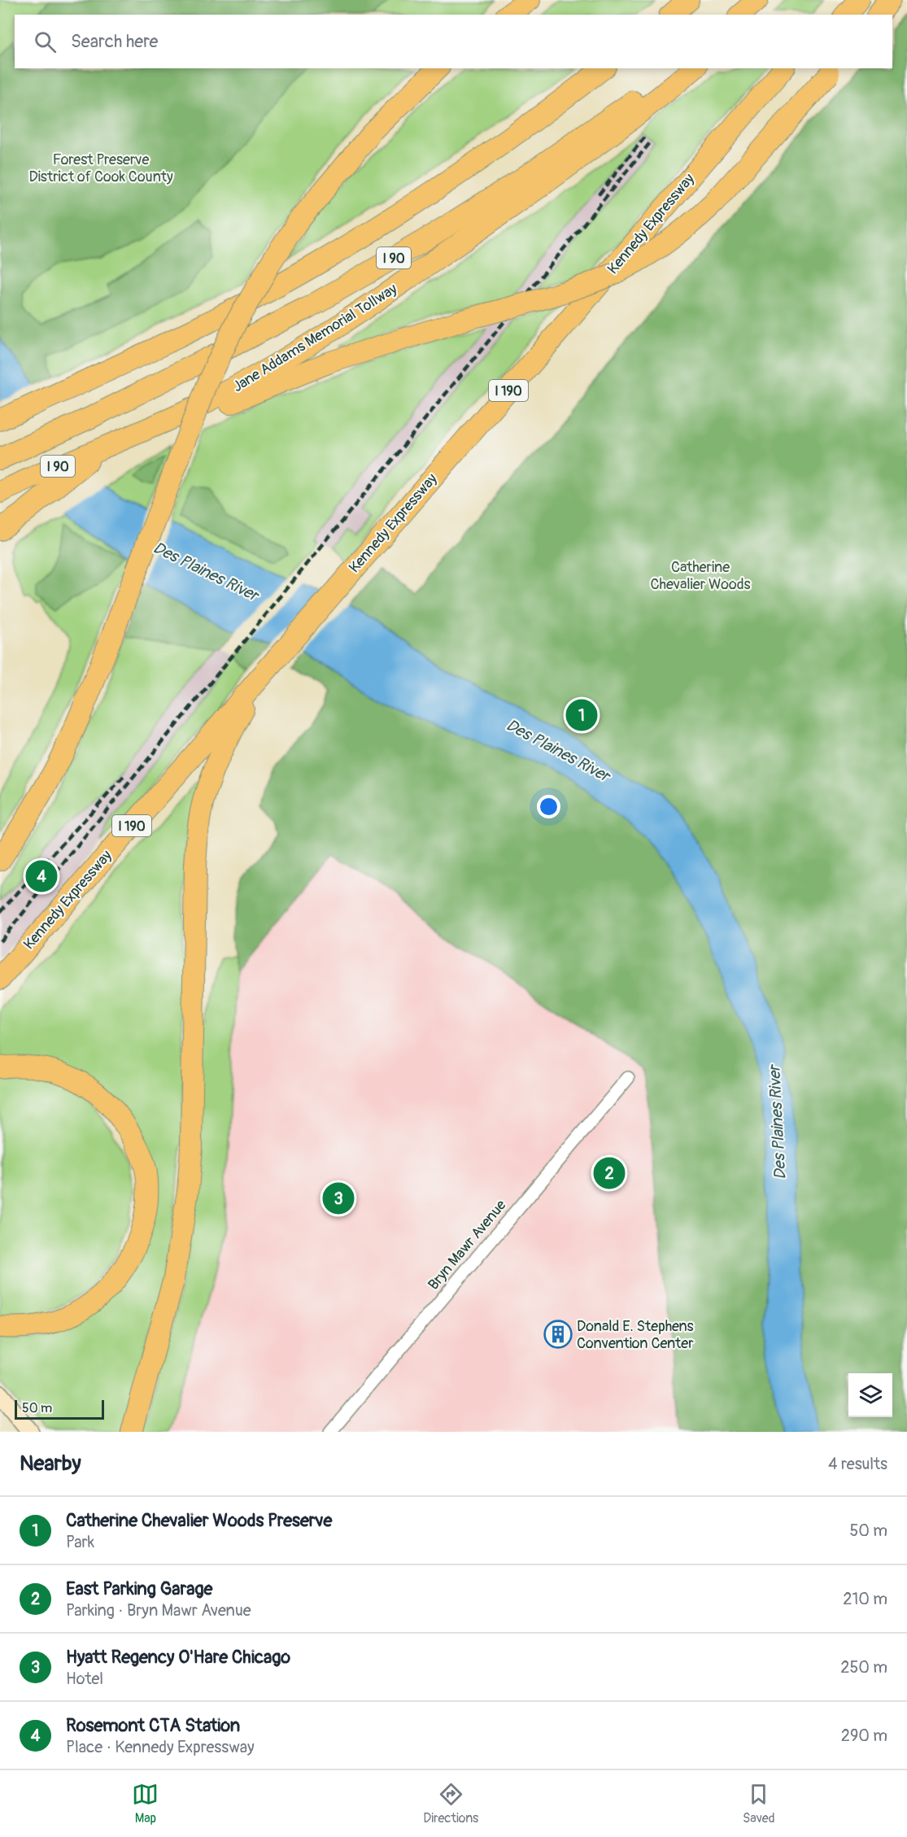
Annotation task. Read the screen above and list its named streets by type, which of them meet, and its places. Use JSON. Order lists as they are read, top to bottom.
{
  "streets": {
    "highway": [
      "Kennedy Expressway",
      "I 90",
      "Jane Addams Memorial Tollway",
      "I 190"
    ],
    "street": ["Bryn Mawr Avenue"]
  },
  "crossings": [
    ["I 90", "Jane Addams Memorial Tollway"]
  ],
  "water": ["Des Plaines River"],
  "parks": ["Forest Preserve District of Cook County", "Catherine Chevalier Woods"],
  "places": {
    "building": ["Donald E. Stephens Convention Center"]
  },
  "scale_bar": "50 m",
  "page": {
    "search": "Search here",
    "pins": [
      "1",
      "4",
      "2",
      "3"
    ],
    "scale": "50 m",
    "heading": ["Nearby", "4 results"],
    "list": [
      {
        "mark": "1",
        "name": "Catherine Chevalier Woods Preserve",
        "note": "Park",
        "value": "50 m"
      },
      {
        "mark": "2",
        "name": "East Parking Garage",
        "note": "Parking · Bryn Mawr Avenue",
        "value": "210 m"
      },
      {
        "mark": "3",
        "name": "Hyatt Regency O'Hare Chicago",
        "note": "Hotel",
        "value": "250 m"
      },
      {
        "mark": "4",
        "name": "Rosemont CTA Station",
        "note": "Place · Kennedy Expressway",
        "value": "290 m"
      }
    ],
    "nav": ["Map", "Directions", "Saved"]
  }
}
